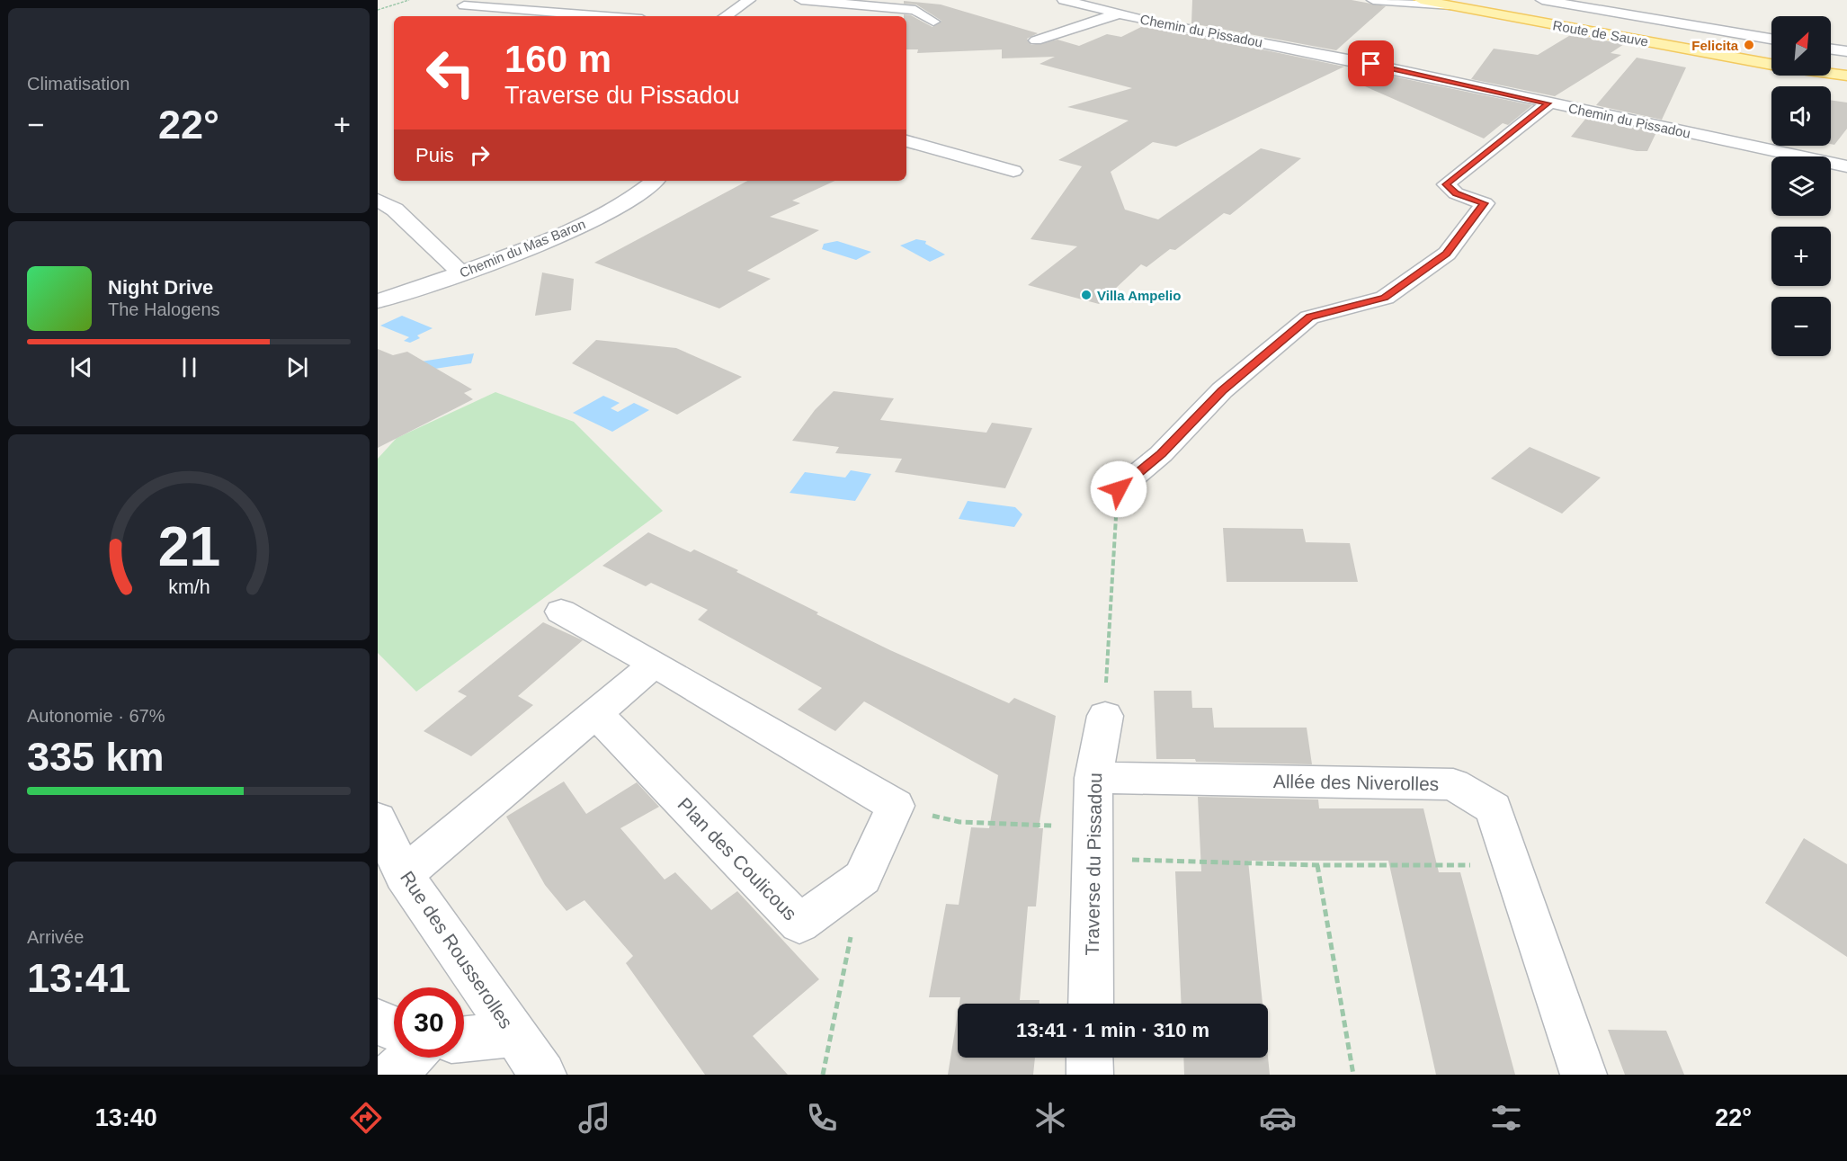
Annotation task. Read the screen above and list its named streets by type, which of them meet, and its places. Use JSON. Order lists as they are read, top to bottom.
{
  "streets": {
    "main road": ["Route de Sauve"],
    "street": [
      "Chemin du Pissadou",
      "Chemin du Mas Baron",
      "Allée des Niverolles",
      "Plan des Coulicous",
      "Traverse du Pissadou",
      "Rue des Rousserolles"
    ]
  },
  "crossings": [
    ["Allée des Niverolles", "Traverse du Pissadou"]
  ],
  "places": ["Felicita", "Villa Ampelio"],
  "north": "top right",
  "page": {
    "tile": [
      "Climatisation",
      ["Autonomie · 67%", "335 km"],
      ["Arrivée", "13:41"]
    ],
    "map_buttons": ["+", "−"],
    "turn": ["160 m", "Traverse du Pissadou"],
    "heat": ["−", "22°", "+"],
    "then": "Puis",
    "song": ["Night Drive", "The Halogens"],
    "limit": "30",
    "trip": "13:41 · 1 min · 310 m",
    "tabs": ["13:40", "22°"],
    "gauge": ["21", "km/h"]
  }
}
